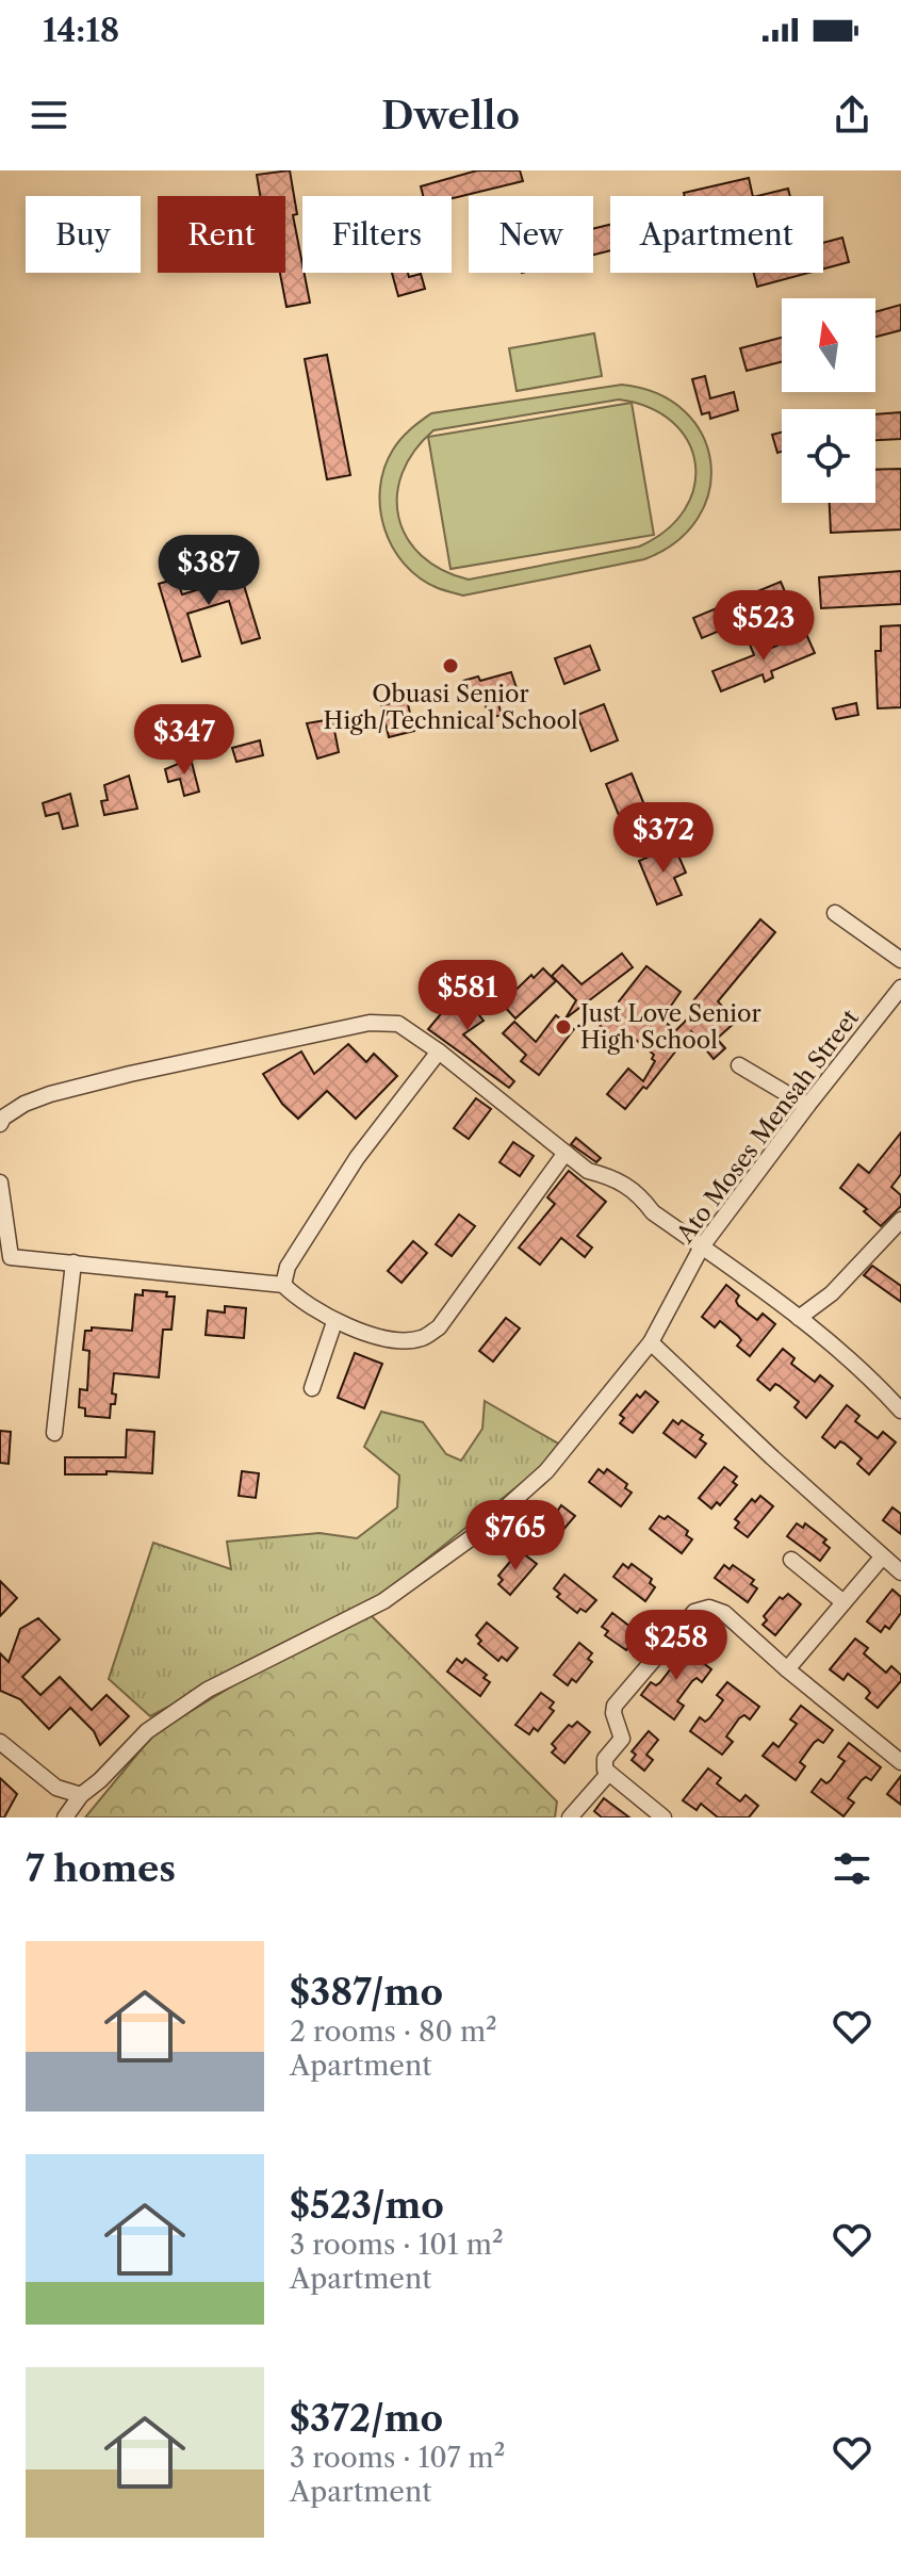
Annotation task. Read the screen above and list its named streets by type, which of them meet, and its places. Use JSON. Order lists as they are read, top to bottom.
{
  "streets": {
    "street": ["Ato Moses Mensah Street"]
  },
  "places": ["Obuasi Senior High/Technical School", "Just Love Senior High School"],
  "north": "top",
  "page": {
    "status": "14:18",
    "header": "Dwello",
    "chip": [
      "Buy",
      "Rent",
      "Filters",
      "New",
      "Apartment"
    ],
    "price": [
      "$387",
      "$523",
      "$347",
      "$372",
      "$581",
      "$765",
      "$258"
    ],
    "heading": "7 homes",
    "list": [
      {
        "name": "$387/mo",
        "note": "2 rooms · 80 m² · Apartment"
      },
      {
        "name": "$523/mo",
        "note": "3 rooms · 101 m² · Apartment"
      },
      {
        "name": "$372/mo",
        "note": "3 rooms · 107 m² · Apartment"
      }
    ]
  }
}
